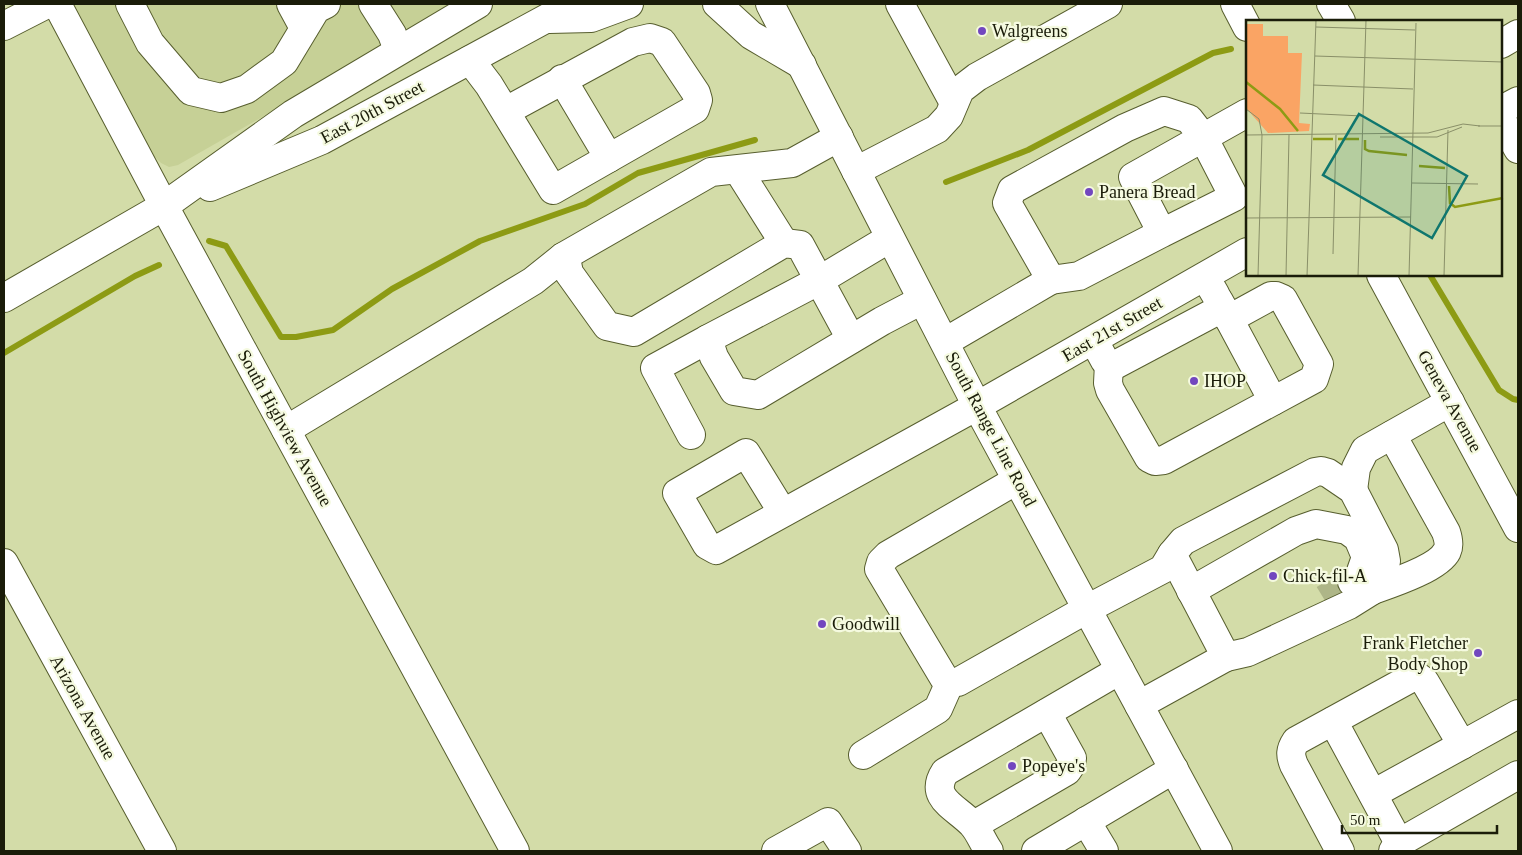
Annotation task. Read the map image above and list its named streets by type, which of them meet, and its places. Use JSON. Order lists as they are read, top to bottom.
{
  "streets": {
    "main road": [
      "East 20th Street",
      "East 21st Street",
      "Geneva Avenue",
      "South Highview Avenue",
      "South Range Line Road",
      "Arizona Avenue"
    ]
  },
  "crossings": [
    ["East 20th Street", "South Highview Avenue"],
    ["East 21st Street", "South Range Line Road"]
  ],
  "places": [
    "Walgreens",
    "Panera Bread",
    "IHOP",
    "Chick-fil-A",
    "Goodwill",
    "Frank Fletcher Body Shop",
    "Popeye's"
  ],
  "scale_bar": "50 m"
}
